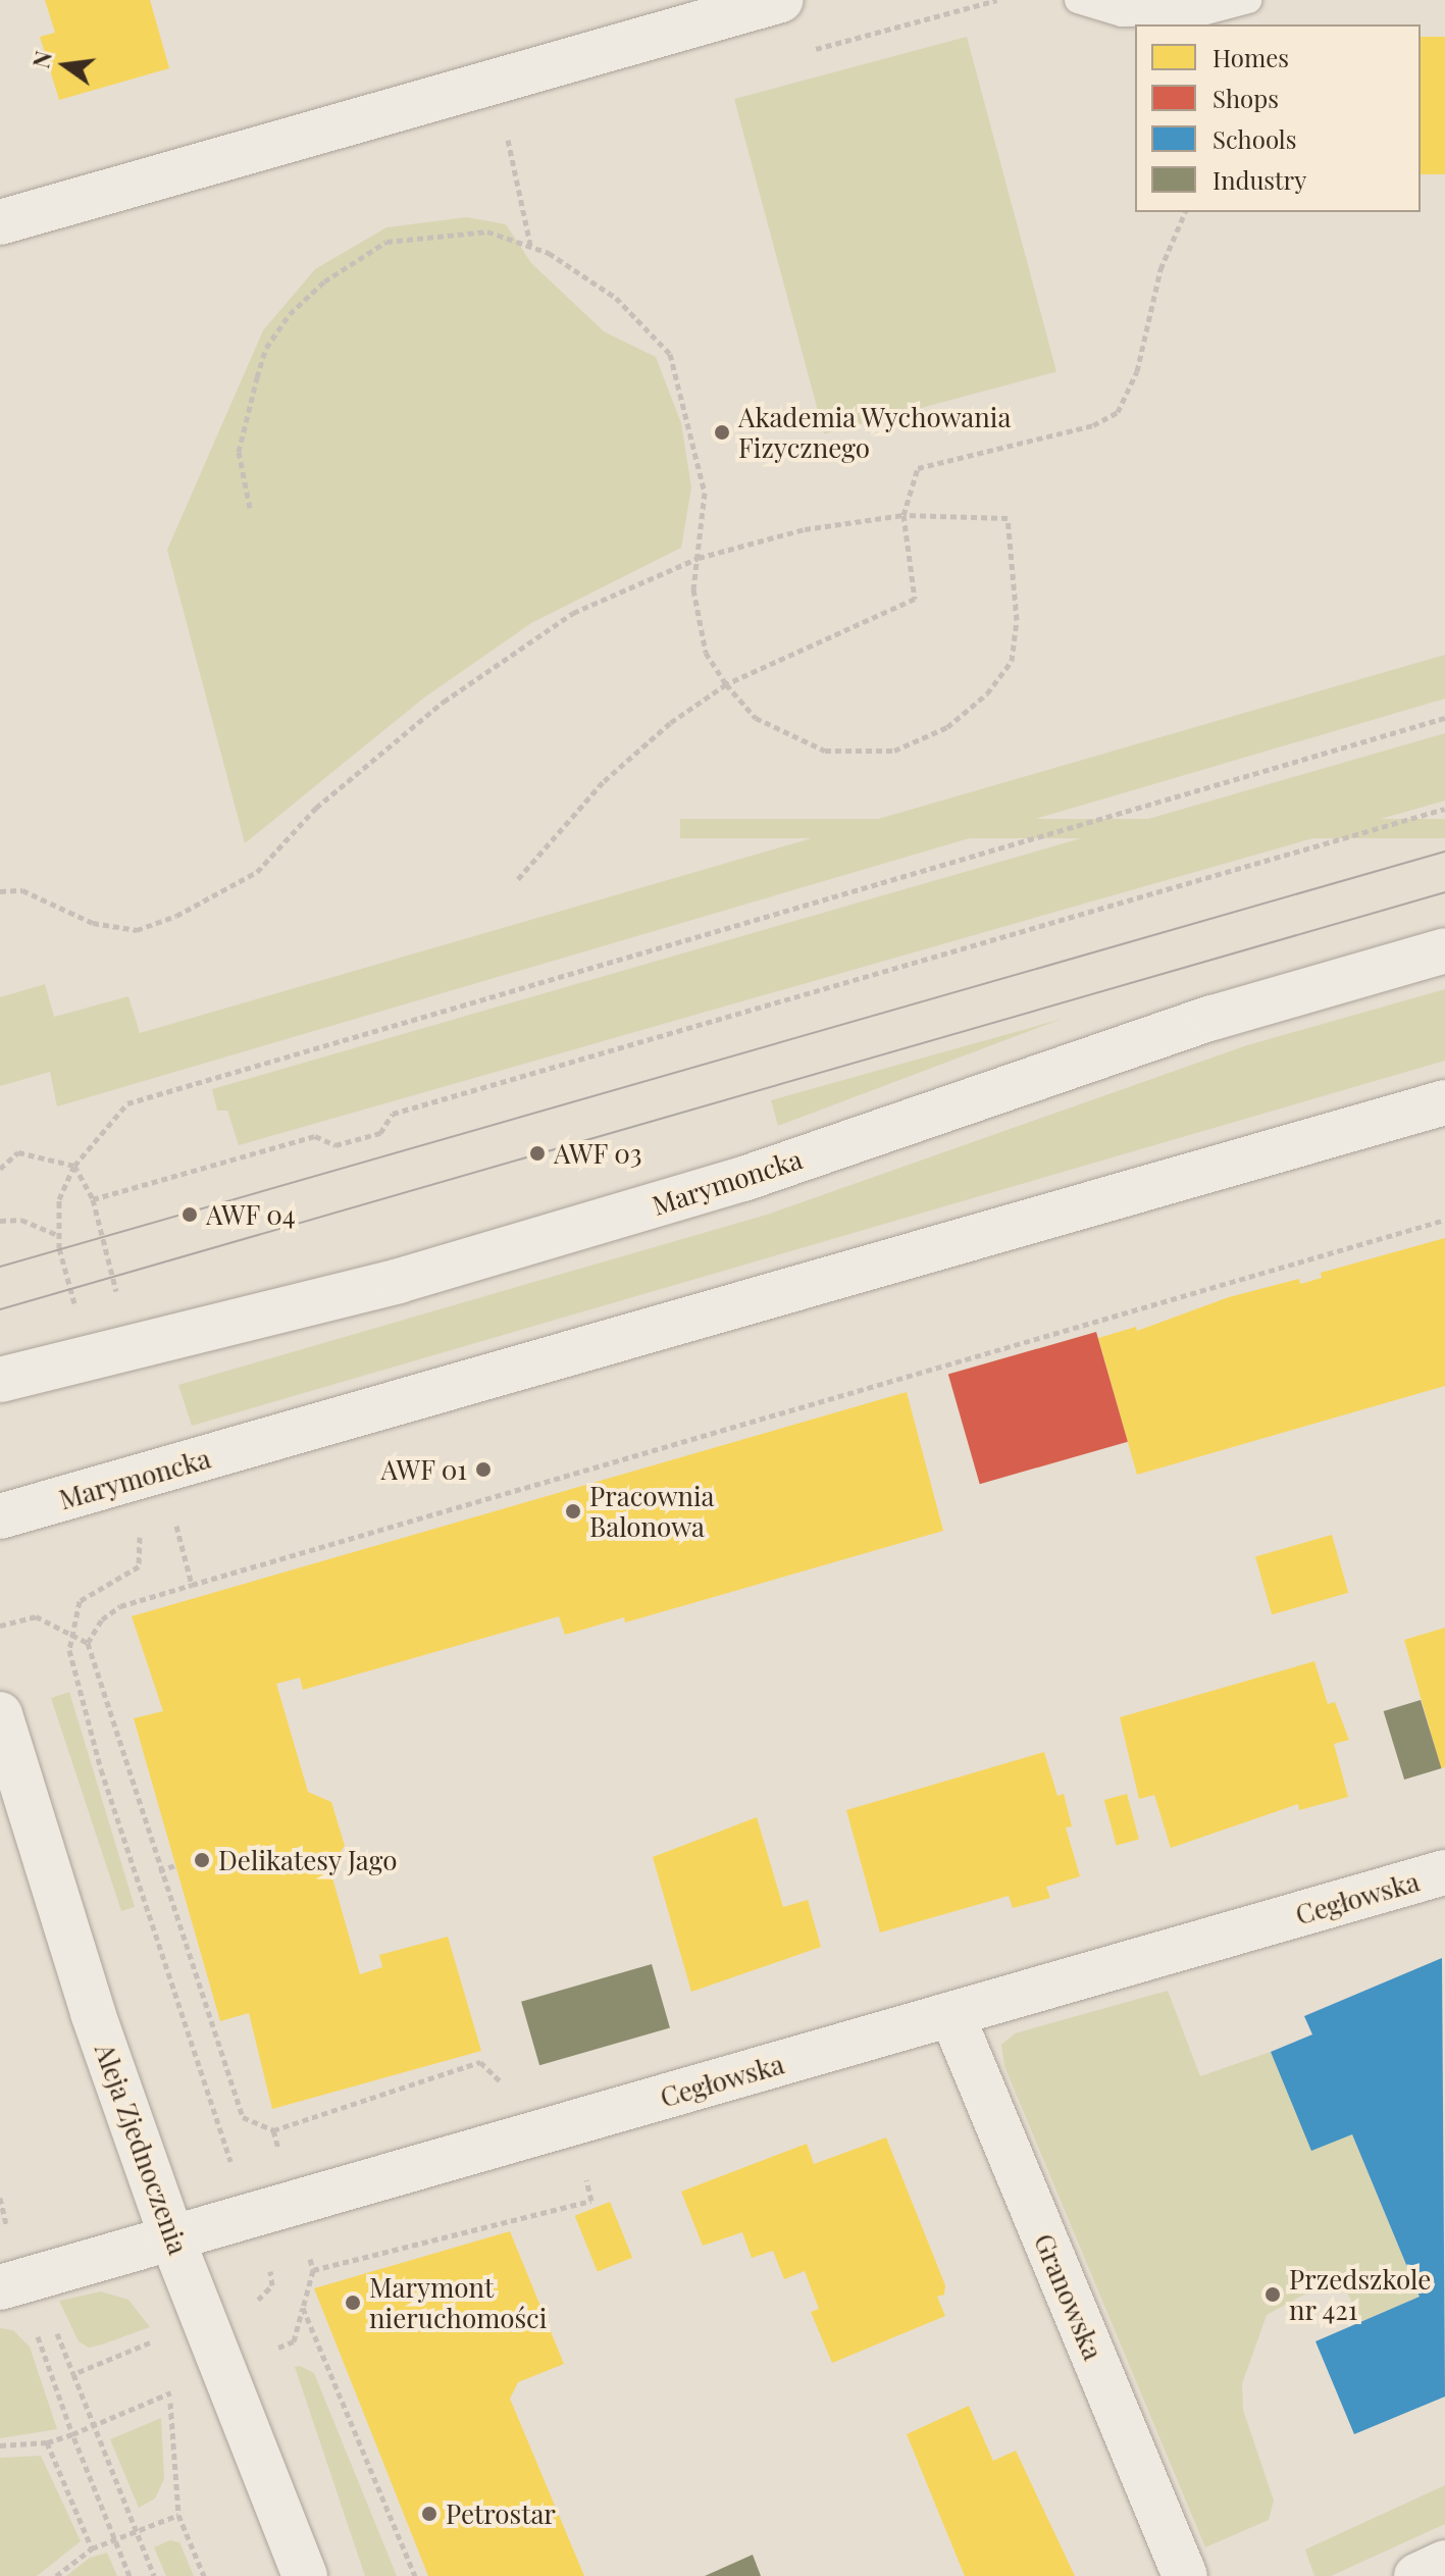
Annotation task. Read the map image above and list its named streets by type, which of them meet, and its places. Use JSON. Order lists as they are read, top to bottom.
{
  "streets": {
    "street": [
      "Marymoncka",
      "Cegłowska",
      "Aleja Zjednoczenia",
      "Granowska"
    ]
  },
  "crossings": [
    ["Cegłowska", "Aleja Zjednoczenia"],
    ["Cegłowska", "Granowska"]
  ],
  "places": [
    "Akademia Wychowania Fizycznego",
    "AWF 03",
    "AWF 04",
    "AWF 01",
    "Pracownia Balonowa",
    "Delikatesy Jago",
    "Przedszkole nr 421",
    "Marymont nieruchomości",
    "Petrostar"
  ],
  "legend": [
    "Homes",
    "Shops",
    "Schools",
    "Industry"
  ],
  "north": "left"
}
